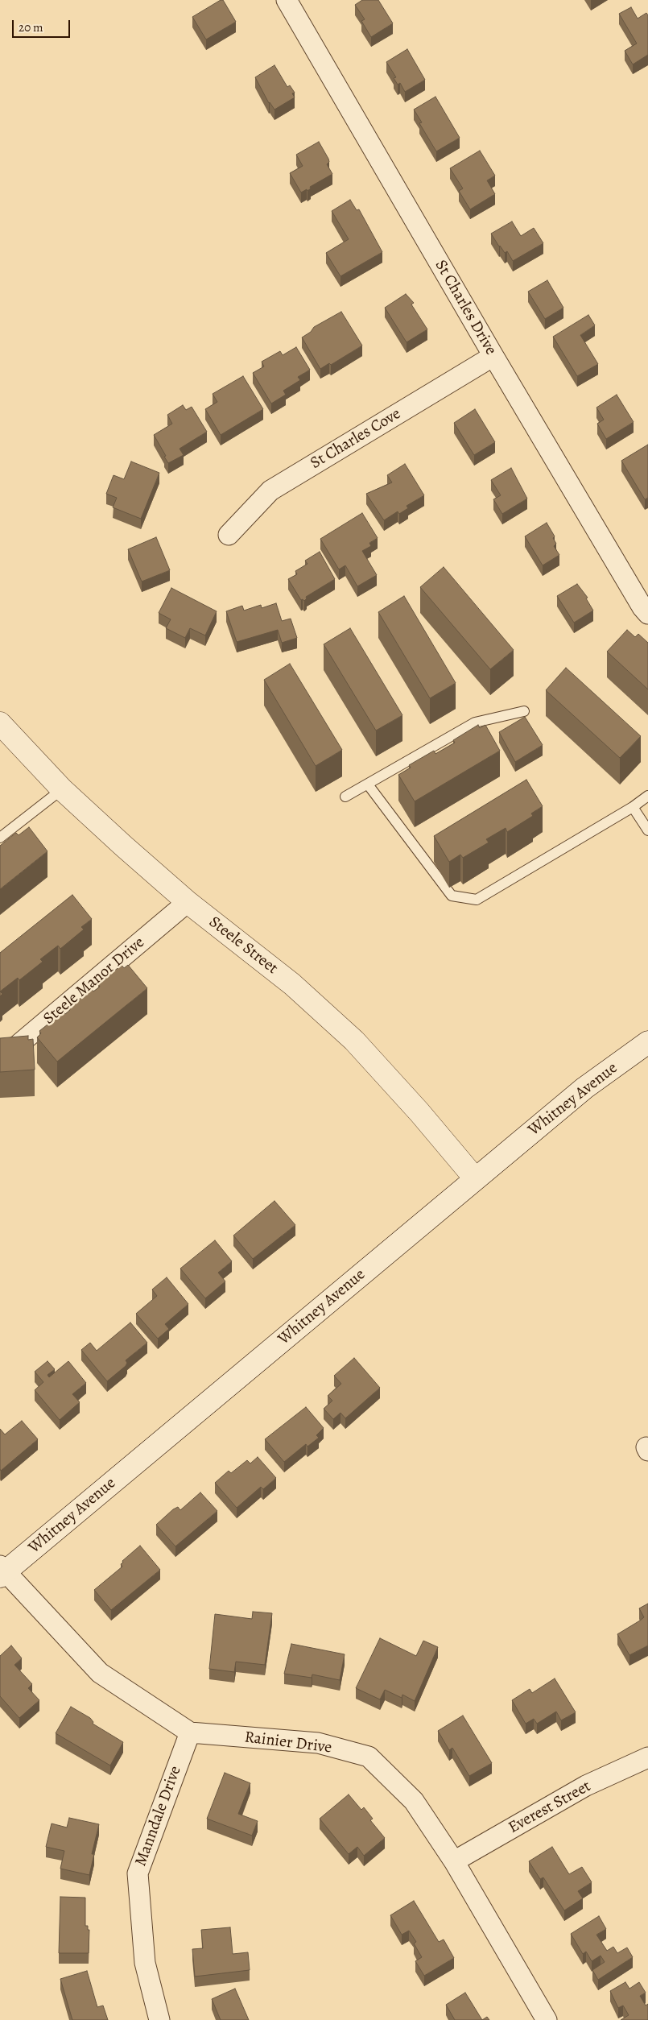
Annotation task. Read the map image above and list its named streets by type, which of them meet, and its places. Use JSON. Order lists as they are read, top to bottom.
{
  "streets": {
    "main road": ["Steele Street", "Whitney Avenue"],
    "street": [
      "St Charles Drive",
      "St Charles Cove",
      "Steele Manor Drive",
      "Rainier Drive",
      "Everest Street",
      "Manndale Drive"
    ]
  },
  "crossings": [
    ["St Charles Drive", "St Charles Cove"],
    ["Steele Street", "Steele Manor Drive"],
    ["Steele Street", "Whitney Avenue"],
    ["Whitney Avenue", "Rainier Drive"],
    ["Rainier Drive", "Everest Street"],
    ["Rainier Drive", "Manndale Drive"]
  ],
  "scale_bar": "20 m"
}
